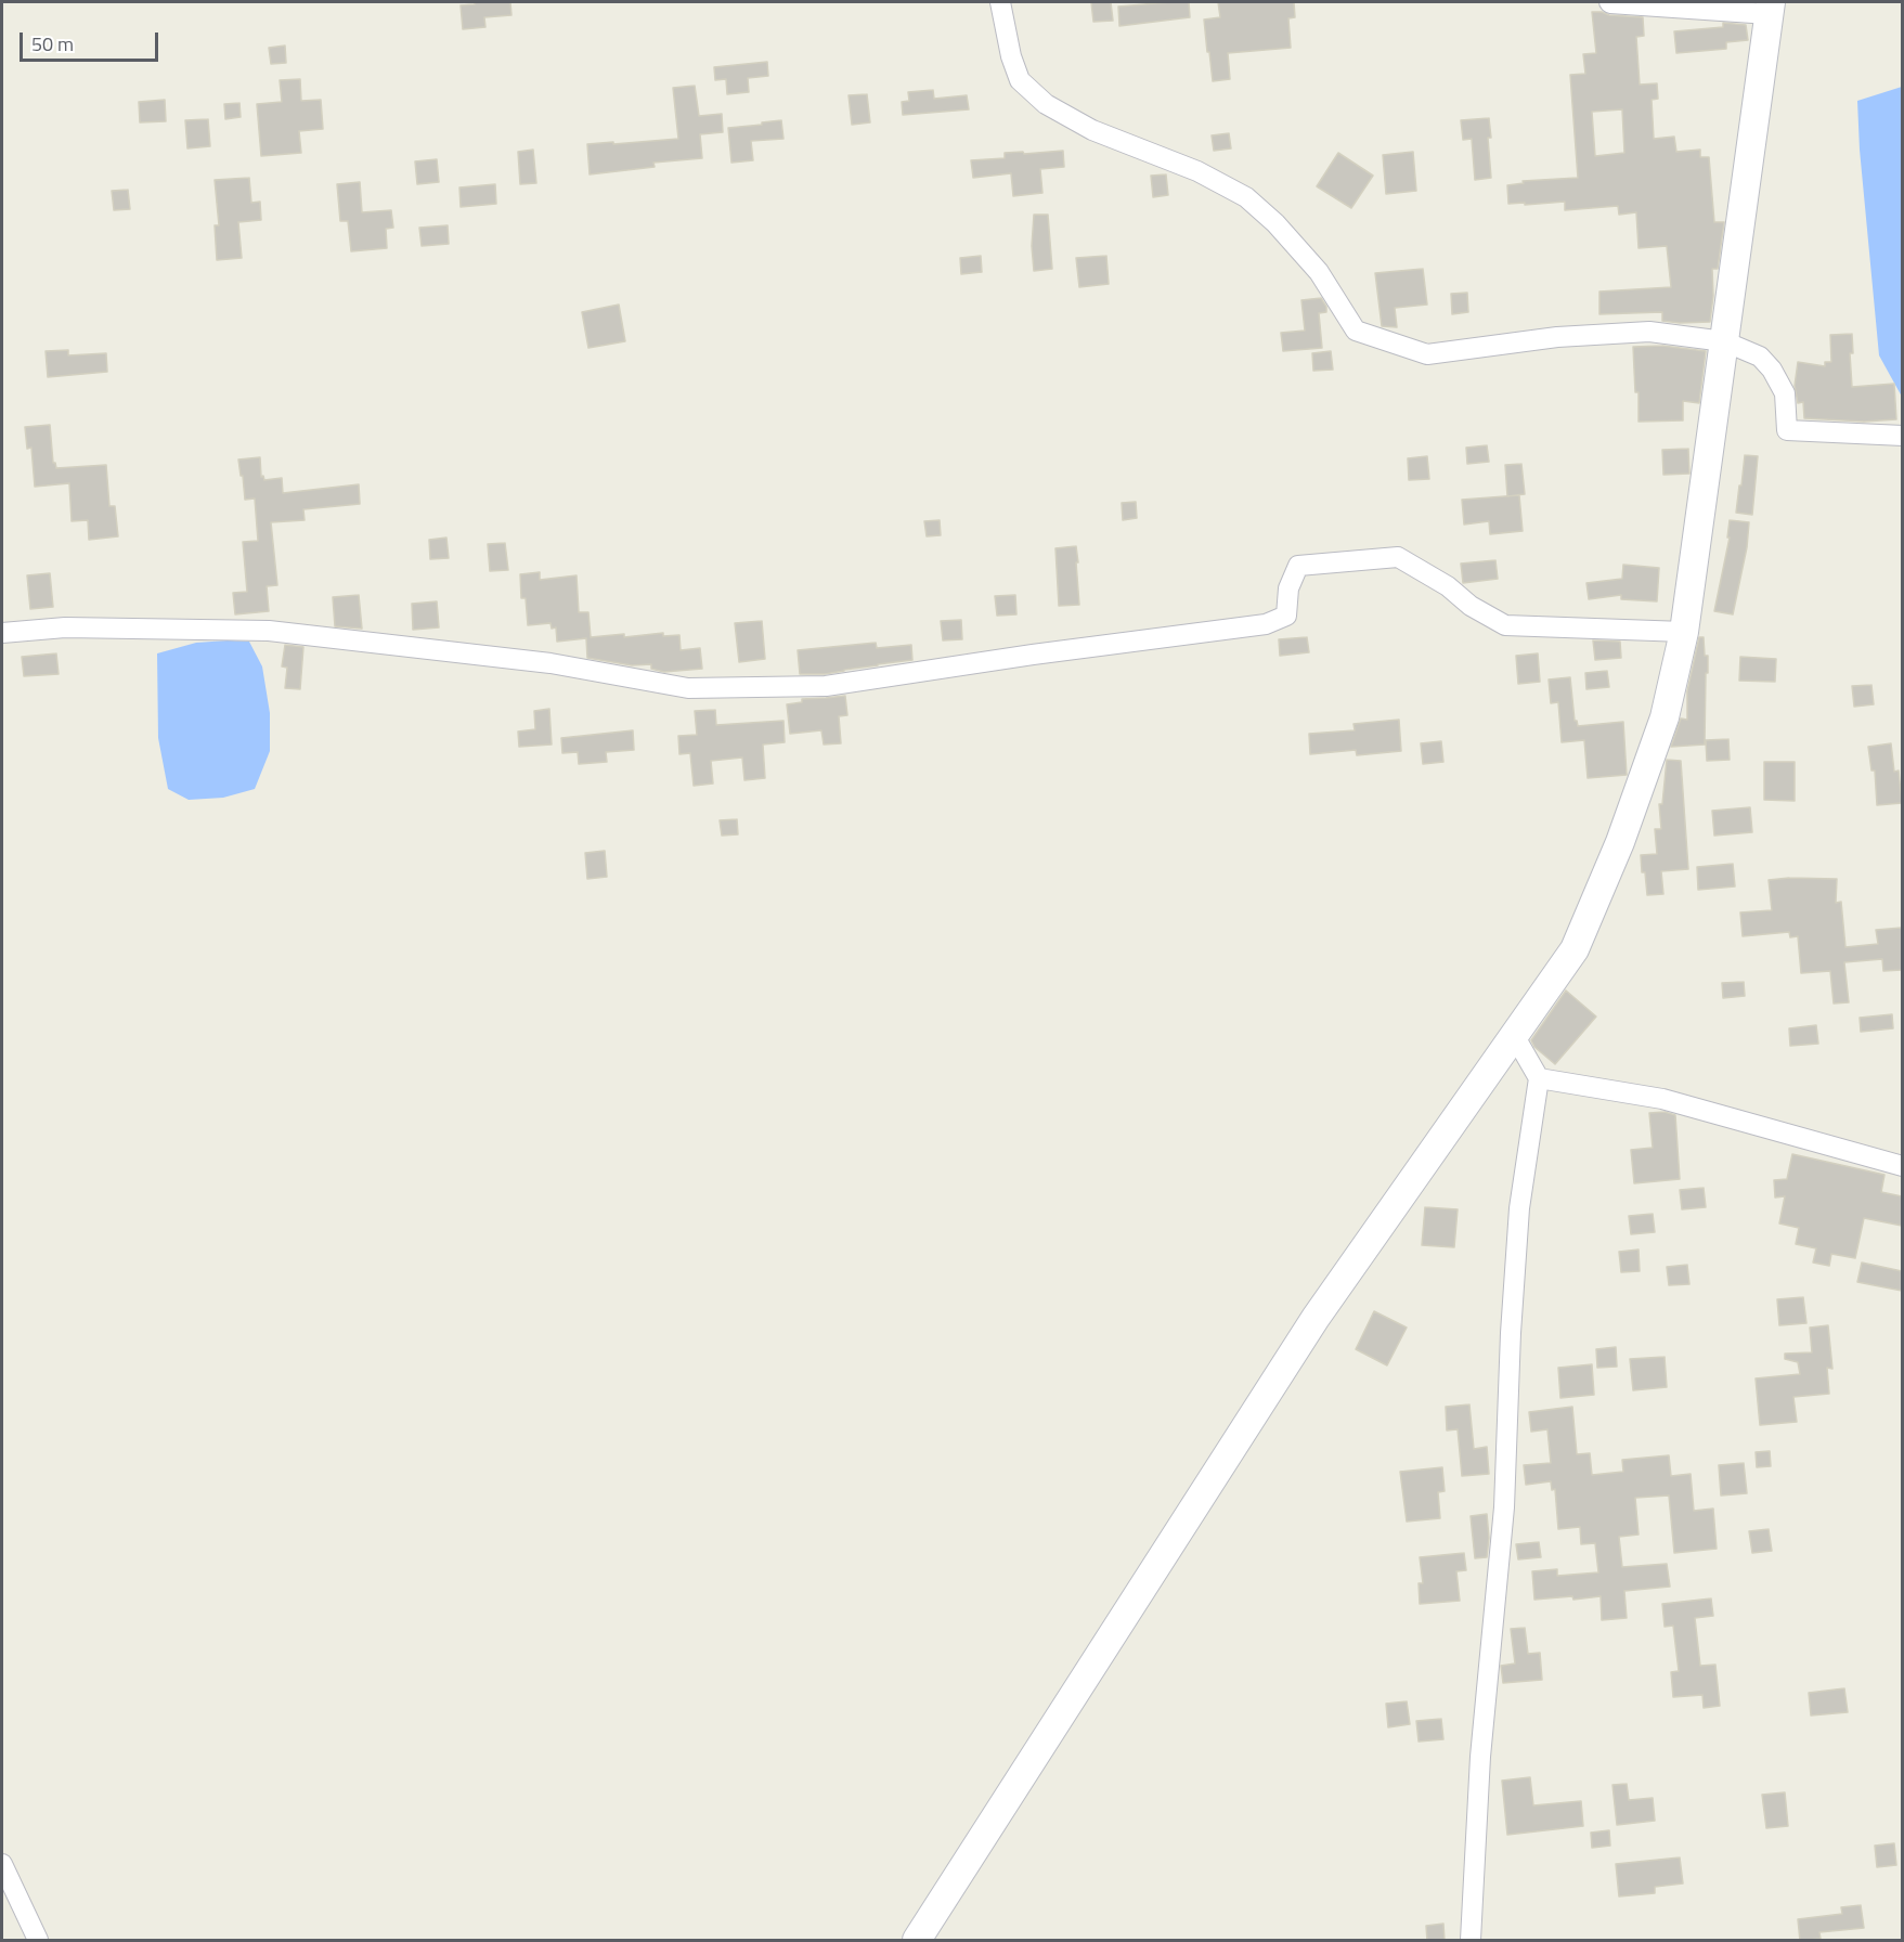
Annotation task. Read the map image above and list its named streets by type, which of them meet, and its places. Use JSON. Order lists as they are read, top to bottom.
{
  "scale_bar": "50 m"
}
